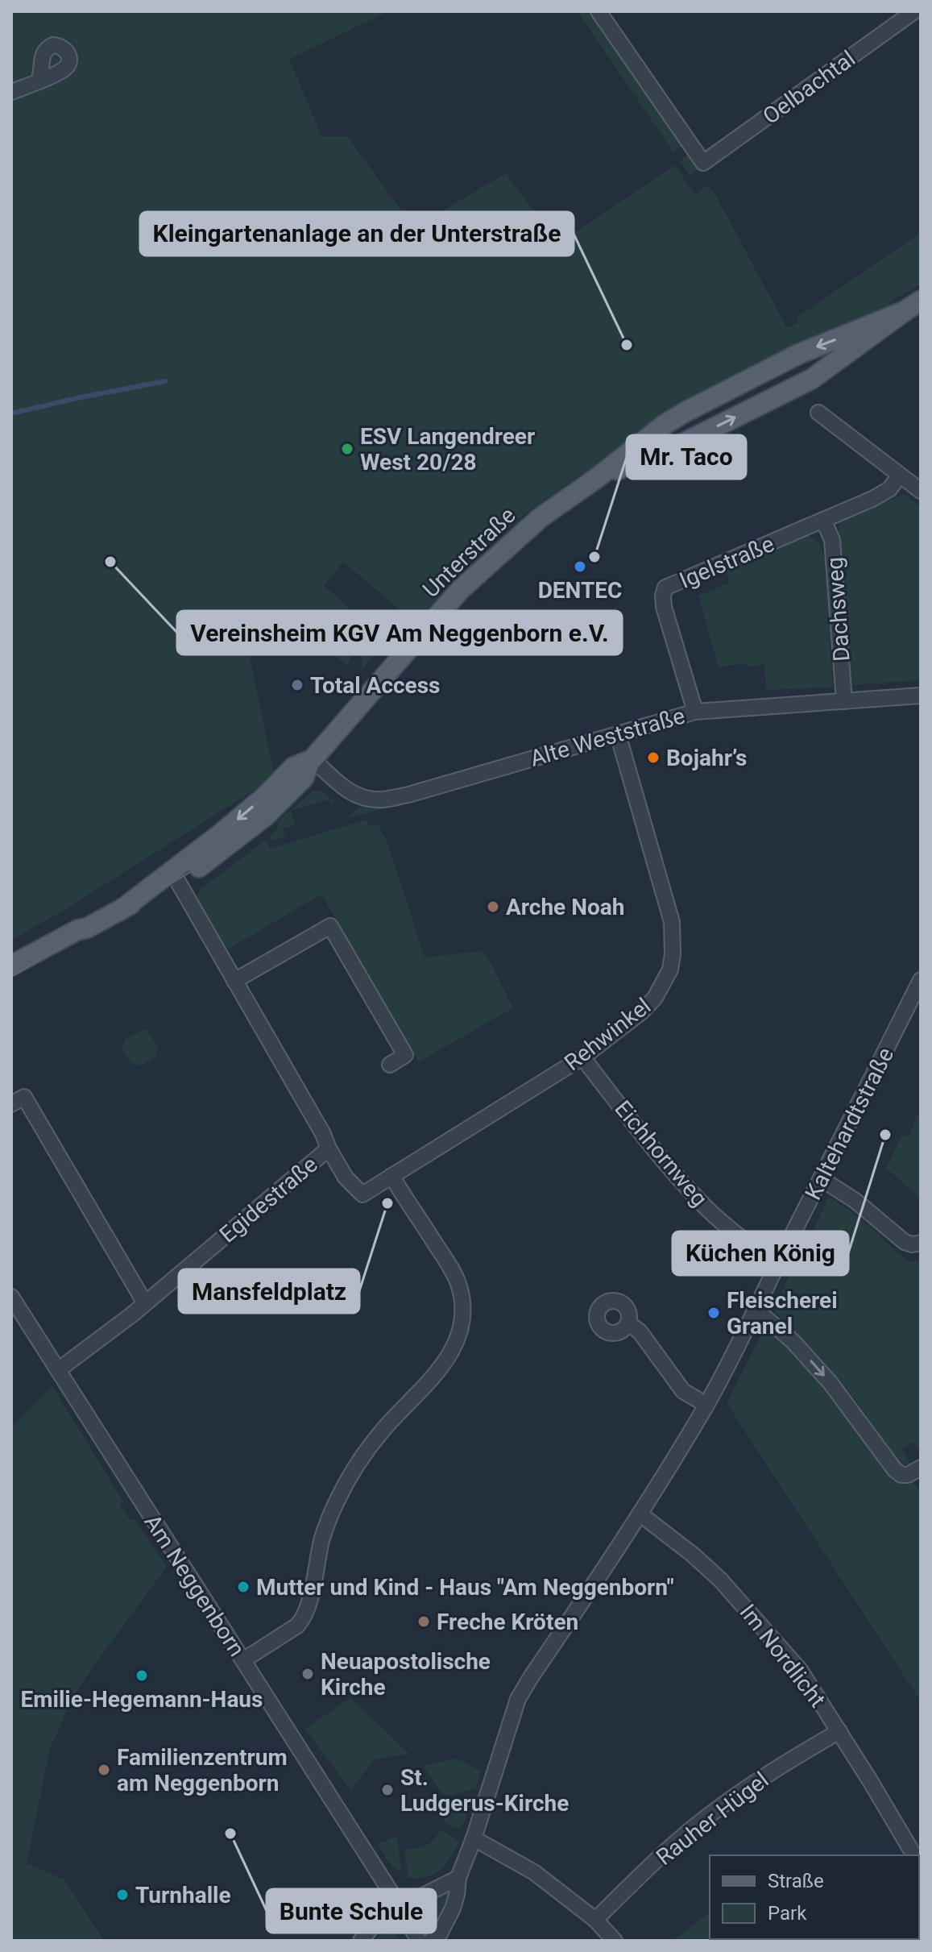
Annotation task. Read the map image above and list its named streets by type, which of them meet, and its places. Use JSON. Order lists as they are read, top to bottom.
{
  "streets": {
    "main road": ["Unterstraße"],
    "street": [
      "Oelbachtal",
      "Igelstraße",
      "Dachsweg",
      "Alte Weststraße",
      "Rehwinkel",
      "Kaltehardtstraße",
      "Eichhornweg",
      "Egidestraße",
      "Am Neggenborn",
      "Im Nordlicht",
      "Rauher Hügel"
    ]
  },
  "crossings": [
    ["Unterstraße", "Alte Weststraße"],
    ["Unterstraße", "Egidestraße"],
    ["Igelstraße", "Dachsweg"],
    ["Igelstraße", "Alte Weststraße"],
    ["Dachsweg", "Alte Weststraße"],
    ["Alte Weststraße", "Rehwinkel"],
    ["Rehwinkel", "Eichhornweg"],
    ["Rehwinkel", "Egidestraße"],
    ["Kaltehardtstraße", "Eichhornweg"],
    ["Kaltehardtstraße", "Im Nordlicht"],
    ["Egidestraße", "Am Neggenborn"],
    ["Im Nordlicht", "Rauher Hügel"]
  ],
  "places": [
    "Kleingartenanlage an der Unterstraße",
    "ESV Langendreer West 20/28",
    "Mr. Taco",
    "Vereinsheim KGV Am Neggenborn e.V.",
    "DENTEC",
    "Total Access",
    "Bojahr’s",
    "Arche Noah",
    "Küchen König",
    "Mansfeldplatz",
    "Fleischerei Granel",
    "Mutter und Kind - Haus \"Am Neggenborn\"",
    "Freche Kröten",
    "Neuapostolische Kirche",
    "Emilie-Hegemann-Haus",
    "Familienzentrum am Neggenborn",
    "St. Ludgerus-Kirche",
    "Bunte Schule",
    "Turnhalle"
  ],
  "legend": ["Straße", "Park"]
}
